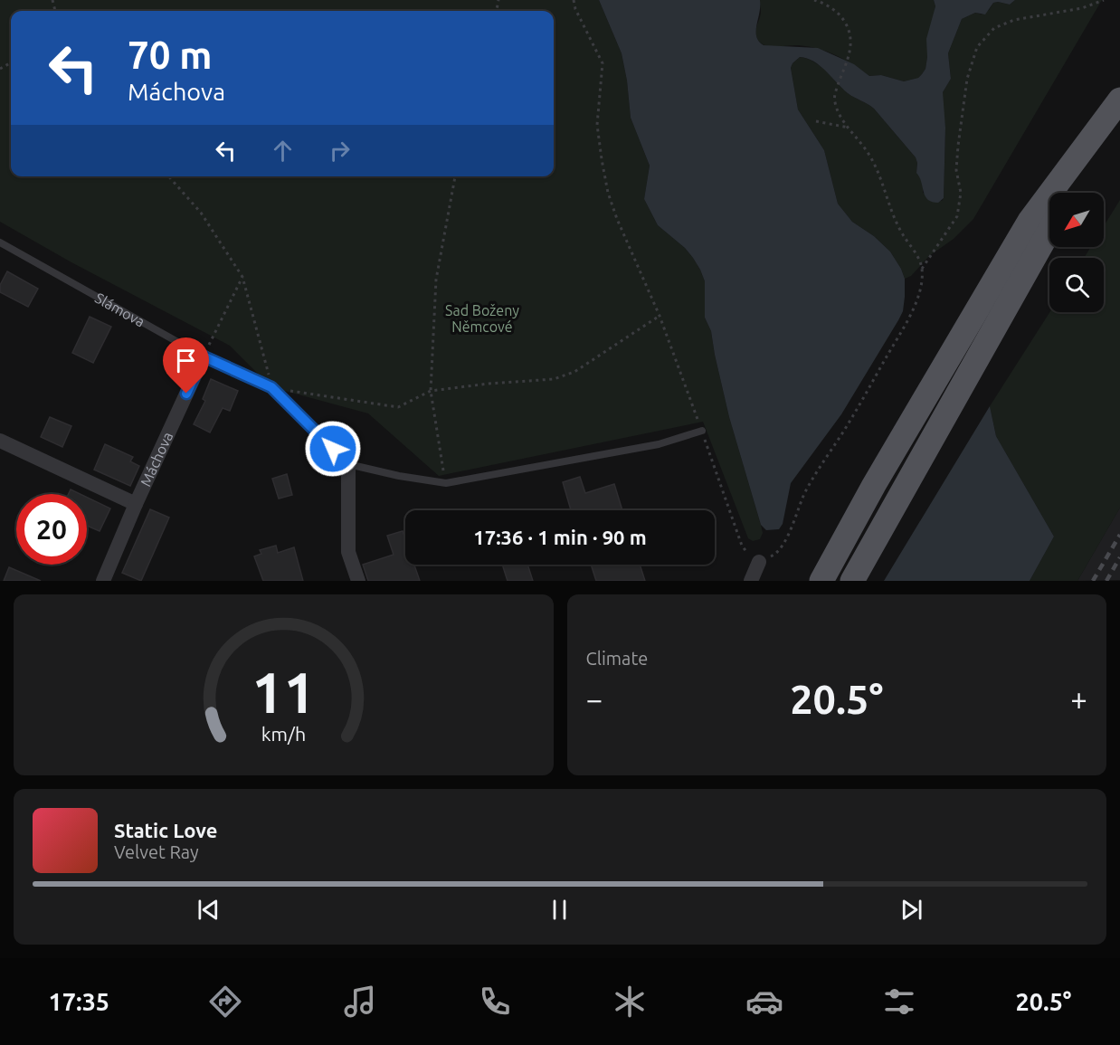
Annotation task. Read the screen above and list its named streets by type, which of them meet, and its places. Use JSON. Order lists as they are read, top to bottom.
{
  "streets": {
    "street": ["Máchova"],
    "lane": ["Slámova"]
  },
  "crossings": [
    ["Slámova", "Máchova"]
  ],
  "parks": ["Sad Boženy Němcové"],
  "north": "bottom left",
  "page": {
    "turn": ["70 m", "Máchova"],
    "limit": "20",
    "trip": "17:36 · 1 min · 90 m",
    "tile": "Climate",
    "heat": ["−", "20.5°", "+"],
    "song": ["Static Love", "Velvet Ray"],
    "tabs": ["17:35", "20.5°"],
    "gauge": ["11", "km/h"]
  }
}
